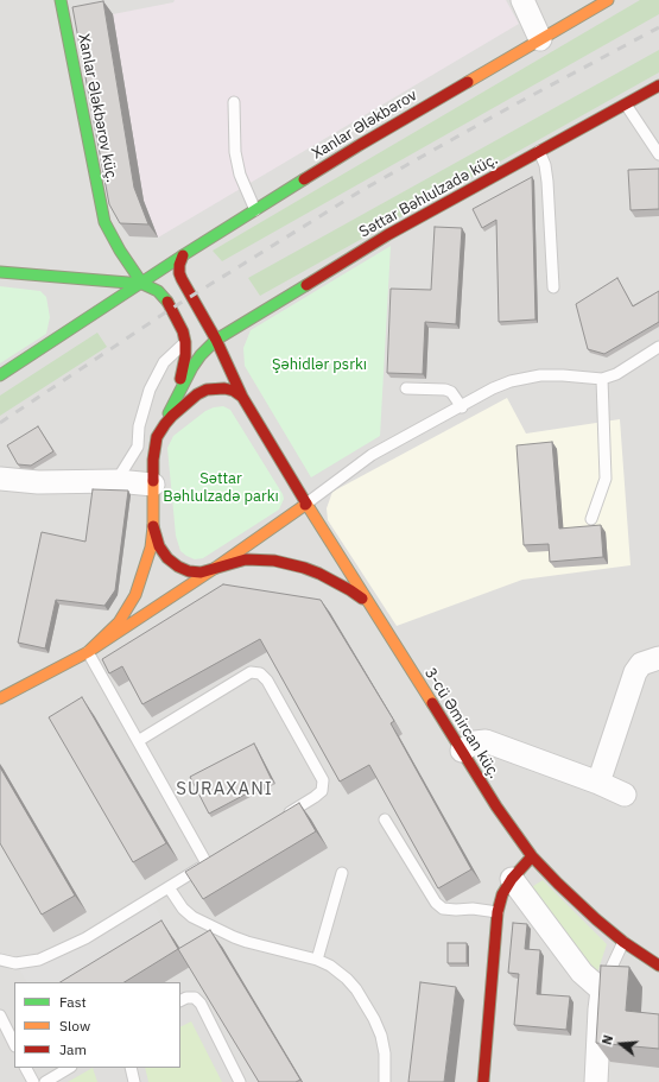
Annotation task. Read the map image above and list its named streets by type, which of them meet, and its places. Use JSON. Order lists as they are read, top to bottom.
{
  "streets": {
    "main road": [
      "Xanlar Ələkbərov küç.",
      "Xanlar Ələkbərov",
      "Səttar Bəhlulzadə küç.",
      "3-cü Əmircan küç."
    ]
  },
  "crossings": [
    ["Xanlar Ələkbərov küç.", "Xanlar Ələkbərov"],
    ["Səttar Bəhlulzadə küç.", "3-cü Əmircan küç."]
  ],
  "districts": ["SURAXANI"],
  "parks": ["Şəhidlər psrkı", "Səttar Bəhlulzadə parkı"],
  "legend": ["Fast", "Slow", "Jam"],
  "north": "left"
}
